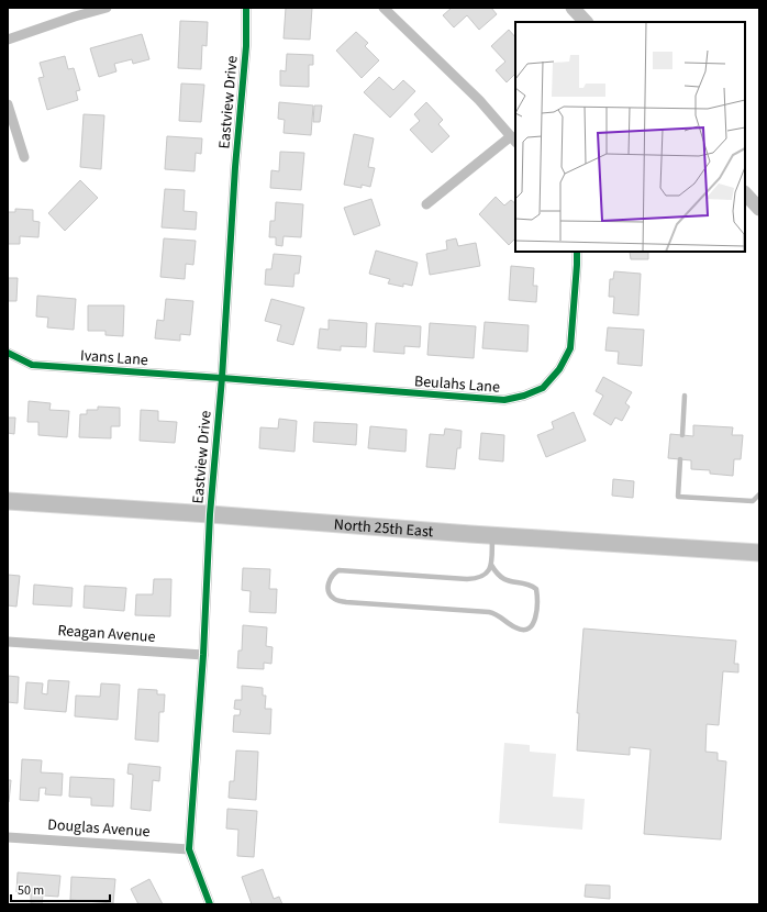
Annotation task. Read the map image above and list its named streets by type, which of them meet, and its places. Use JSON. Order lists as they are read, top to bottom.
{
  "streets": {
    "main road": ["North 25th East"],
    "street": [
      "Eastview Drive",
      "Ivans Lane",
      "Beulahs Lane",
      "Reagan Avenue",
      "Douglas Avenue"
    ]
  },
  "crossings": [
    ["Eastview Drive", "Ivans Lane"],
    ["Eastview Drive", "Beulahs Lane"],
    ["Eastview Drive", "North 25th East"],
    ["Eastview Drive", "Reagan Avenue"],
    ["Eastview Drive", "Douglas Avenue"],
    ["Ivans Lane", "Beulahs Lane"]
  ],
  "scale_bar": "50 m"
}
